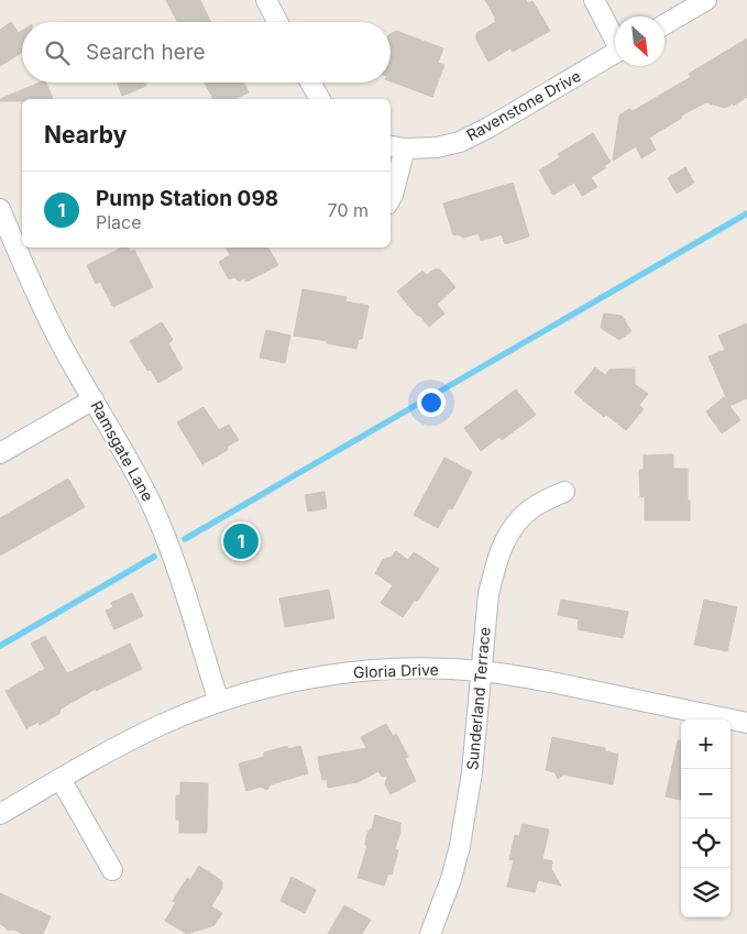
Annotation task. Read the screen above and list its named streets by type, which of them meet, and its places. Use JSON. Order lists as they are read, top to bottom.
{
  "streets": {
    "street": [
      "Ravenstone Drive",
      "Ramsgate Lane",
      "Gloria Drive",
      "Sunderland Terrace"
    ]
  },
  "crossings": [
    ["Ramsgate Lane", "Gloria Drive"],
    ["Gloria Drive", "Sunderland Terrace"]
  ],
  "north": "bottom right",
  "page": {
    "search": "Search here",
    "heading": "Nearby",
    "list": [
      {
        "mark": "1",
        "name": "Pump Station 098",
        "note": "Place",
        "value": "70 m"
      }
    ],
    "pins": "1",
    "map_buttons": ["+", "−"]
  }
}
